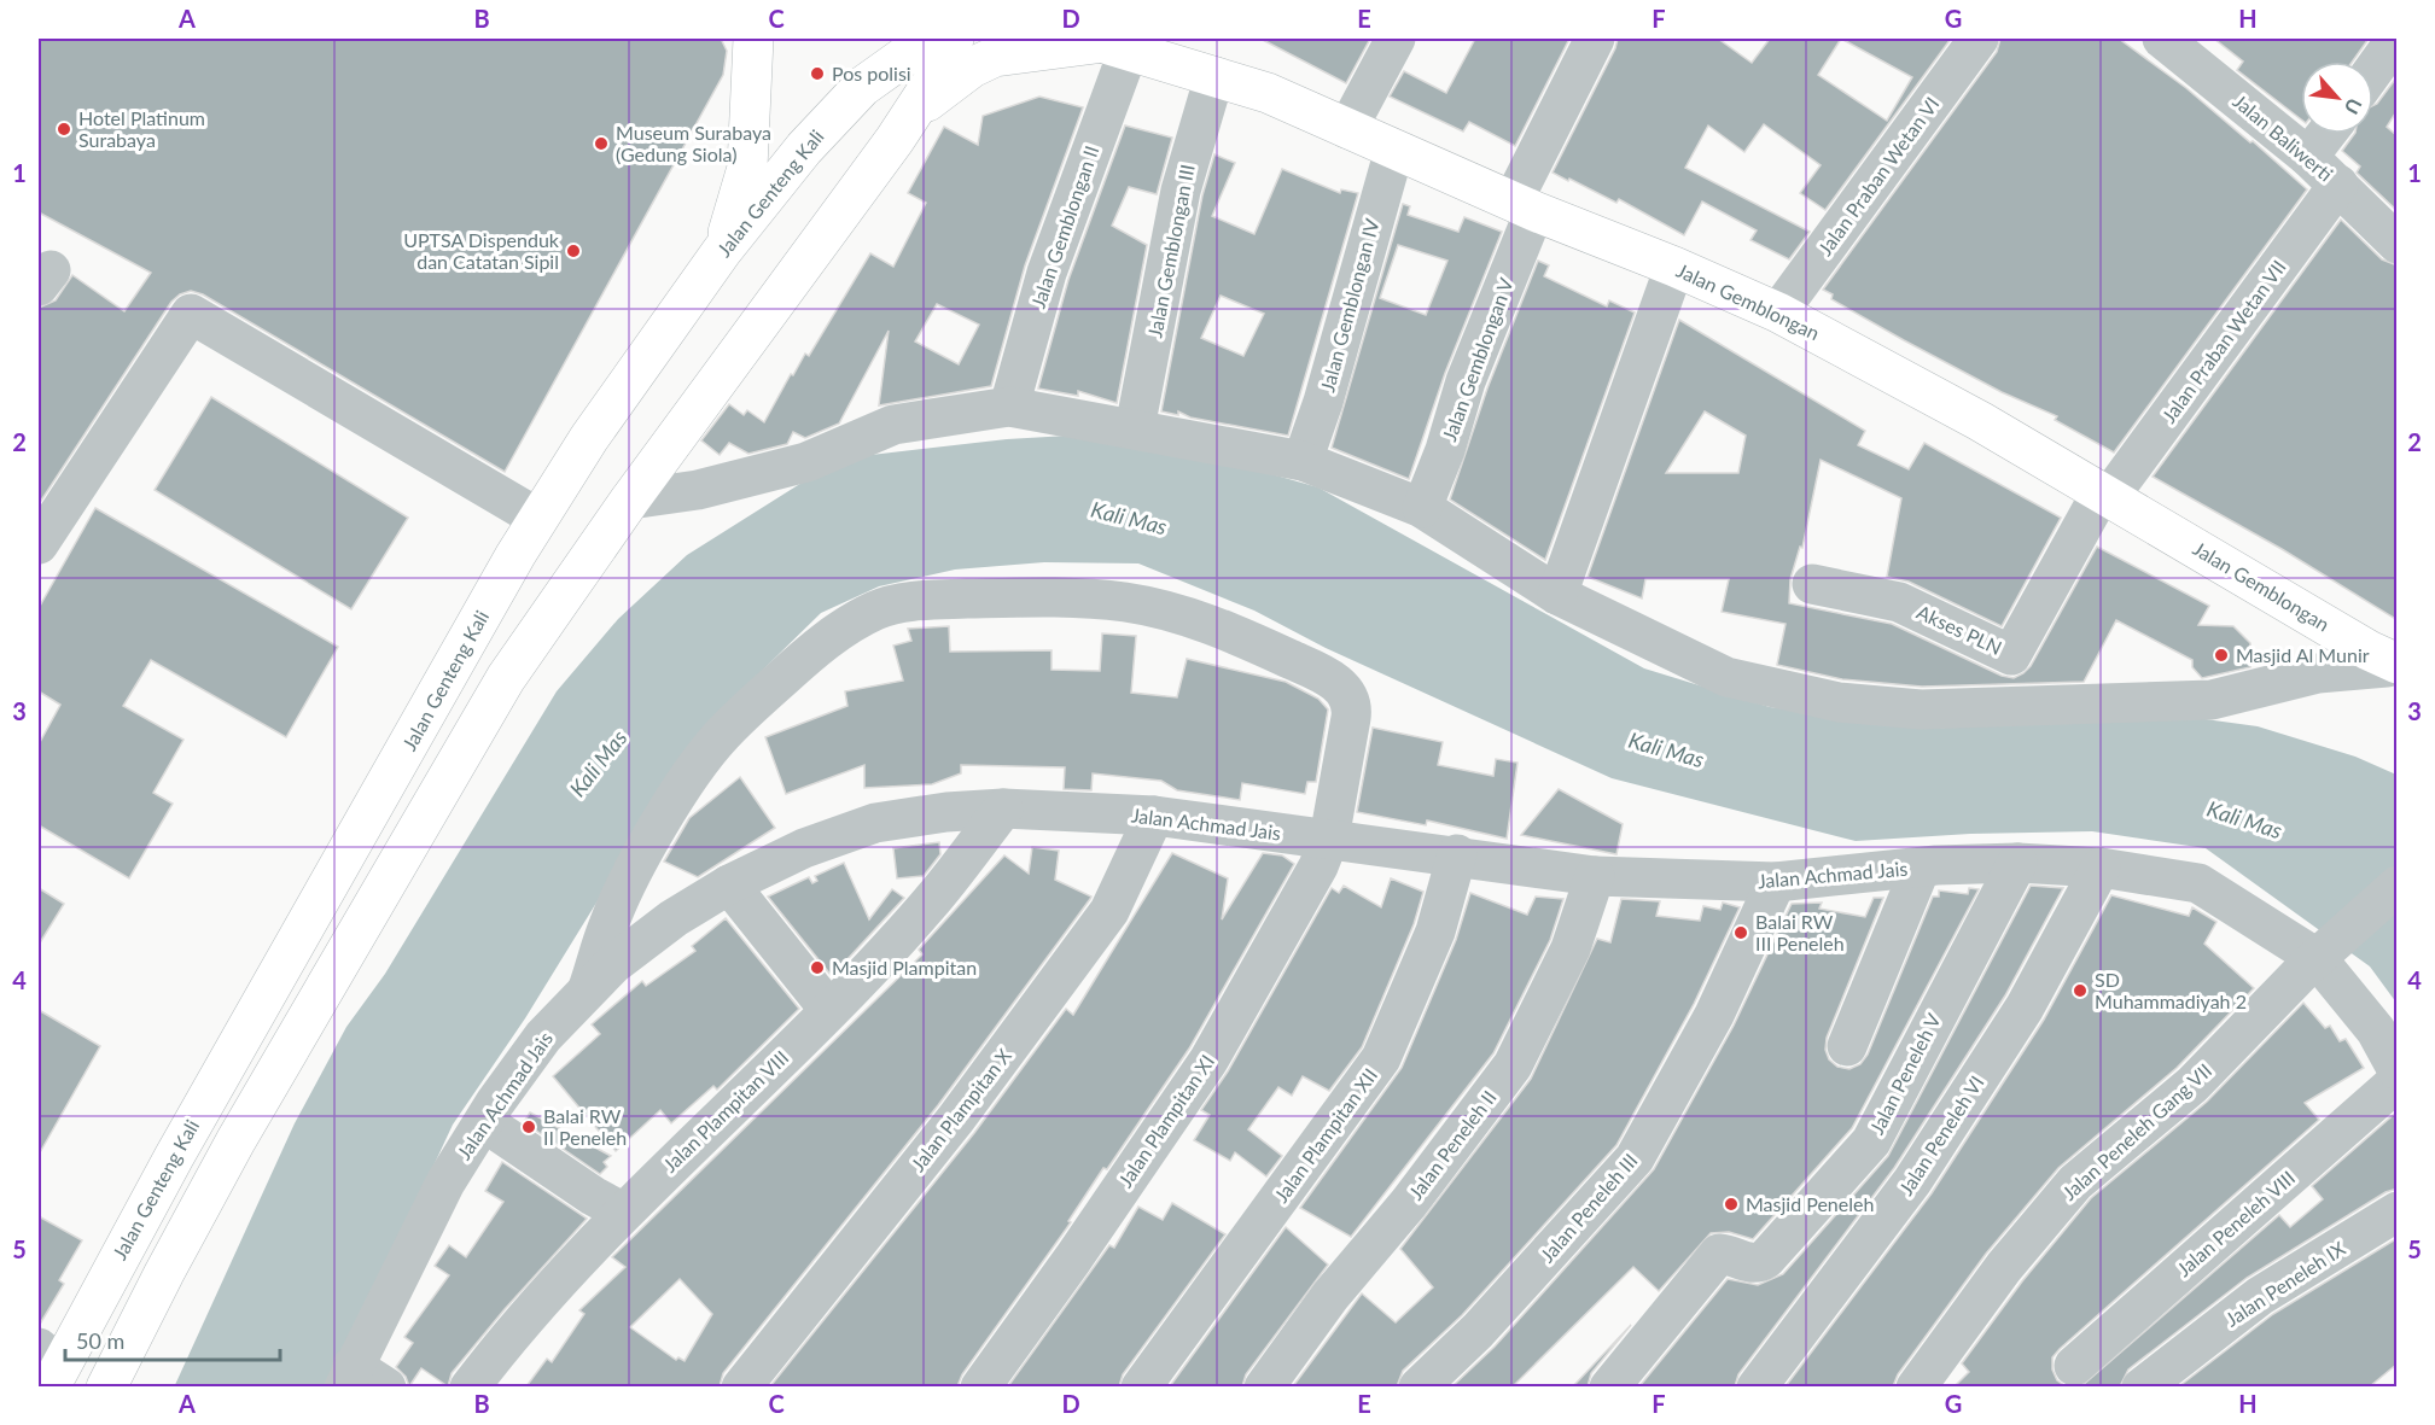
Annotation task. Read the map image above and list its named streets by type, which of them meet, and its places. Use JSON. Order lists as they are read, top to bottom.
{
  "streets": {
    "main road": ["Jalan Genteng Kali", "Jalan Gemblongan"],
    "street": [
      "Jalan Baliwerti",
      "Jalan Praban Wetan VI",
      "Jalan Gemblongan II",
      "Jalan Gemblongan III",
      "Jalan Gemblongan IV",
      "Jalan Praban Wetan VII",
      "Jalan Gemblongan V",
      "Akses PLN",
      "Jalan Achmad Jais",
      "Jalan Peneleh V",
      "Jalan Plampitan X",
      "Jalan Plampitan VIII",
      "Jalan Plampitan XI",
      "Jalan Peneleh Gang VII",
      "Jalan Plampitan XII",
      "Jalan Peneleh VI",
      "Jalan Peneleh II",
      "Jalan Peneleh III",
      "Jalan Peneleh VIII",
      "Jalan Peneleh IX"
    ]
  },
  "crossings": [
    ["Jalan Baliwerti", "Jalan Praban Wetan VII"],
    ["Jalan Praban Wetan VI", "Jalan Gemblongan"],
    ["Jalan Gemblongan II", "Jalan Gemblongan"],
    ["Jalan Gemblongan III", "Jalan Gemblongan"],
    ["Jalan Gemblongan", "Jalan Gemblongan IV"],
    ["Jalan Gemblongan", "Jalan Praban Wetan VII"],
    ["Jalan Gemblongan", "Jalan Gemblongan V"],
    ["Jalan Gemblongan", "Akses PLN"],
    ["Jalan Praban Wetan VII", "Akses PLN"],
    ["Jalan Achmad Jais", "Jalan Peneleh V"],
    ["Jalan Achmad Jais", "Jalan Plampitan X"],
    ["Jalan Achmad Jais", "Jalan Plampitan VIII"],
    ["Jalan Achmad Jais", "Jalan Plampitan XI"],
    ["Jalan Achmad Jais", "Jalan Peneleh Gang VII"],
    ["Jalan Achmad Jais", "Jalan Plampitan XII"],
    ["Jalan Achmad Jais", "Jalan Peneleh VI"],
    ["Jalan Achmad Jais", "Jalan Peneleh II"],
    ["Jalan Achmad Jais", "Jalan Peneleh III"]
  ],
  "water": ["Kali Mas"],
  "places": [
    "Pos polisi",
    "Hotel Platinum Surabaya",
    "Museum Surabaya (Gedung Siola)",
    "UPTSA Dispenduk dan Catatan Sipil",
    "Masjid Al Munir",
    "Balai RW III Peneleh",
    "Masjid Plampitan",
    "SD Muhammadiyah 2",
    "Balai RW II Peneleh",
    "Masjid Peneleh"
  ],
  "scale_bar": "50 m",
  "north": "bottom right",
  "grid": {
    "columns": [
      "A",
      "B",
      "C",
      "D",
      "E",
      "F",
      "G",
      "H"
    ],
    "rows": [
      "1",
      "2",
      "3",
      "4",
      "5"
    ]
  }
}
